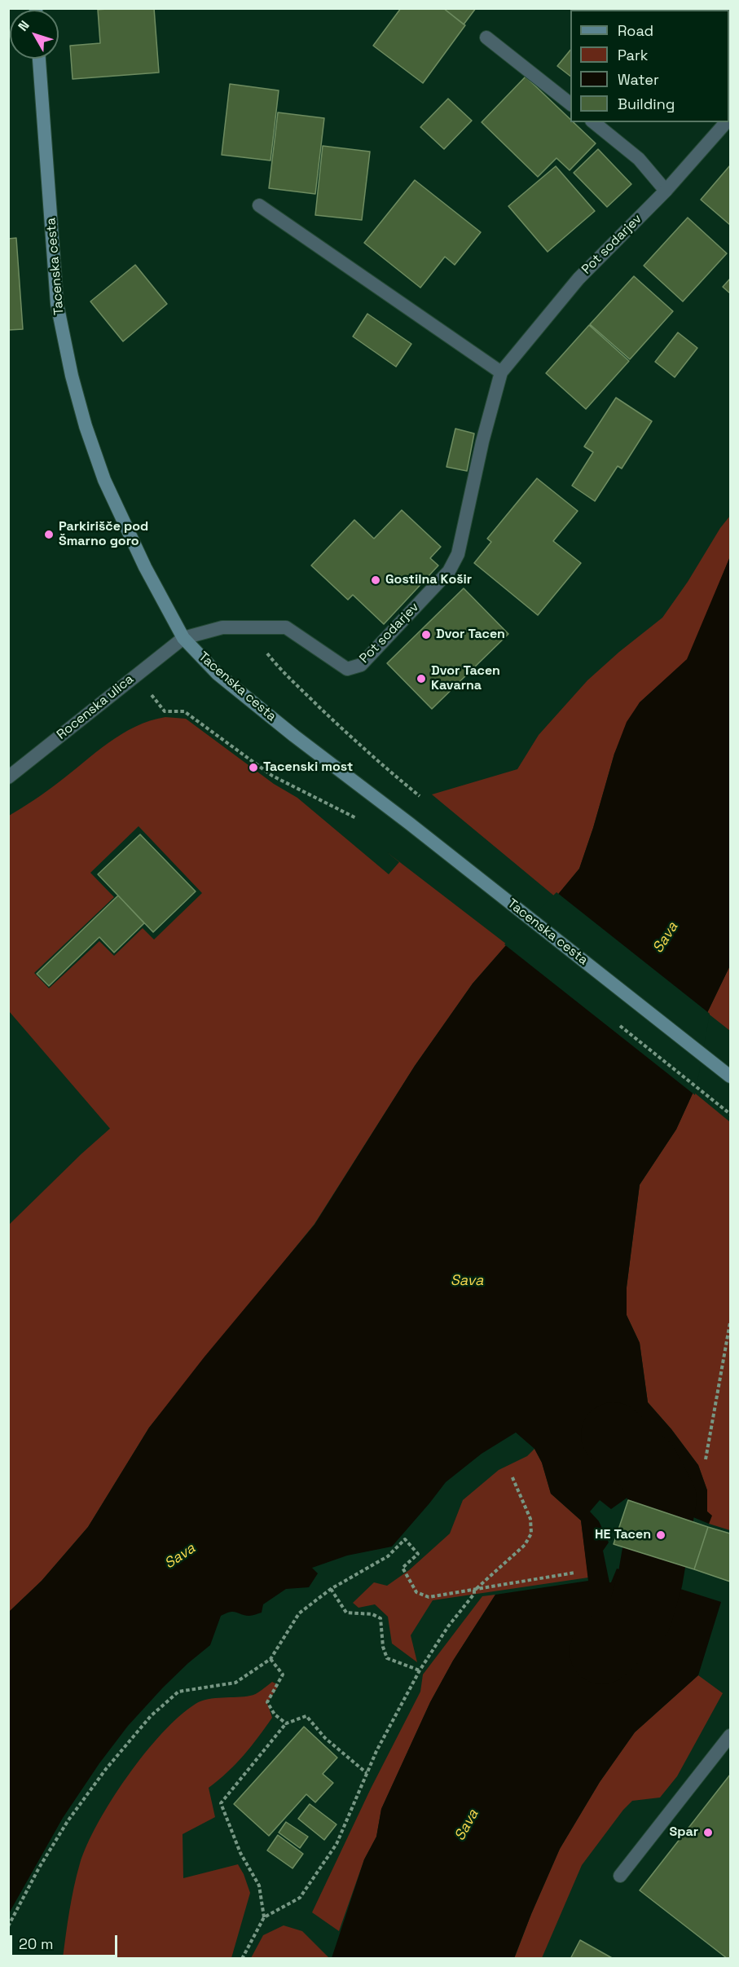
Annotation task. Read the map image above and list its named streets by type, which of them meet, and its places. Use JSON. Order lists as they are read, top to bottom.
{
  "streets": {
    "main road": ["Tacenska cesta"],
    "street": ["Pot sodarjev", "Rocenska ulica"]
  },
  "crossings": [
    ["Pot sodarjev", "Tacenska cesta"],
    ["Pot sodarjev", "Rocenska ulica"],
    ["Tacenska cesta", "Rocenska ulica"]
  ],
  "water": ["Sava"],
  "places": [
    "Parkirišče pod Šmarno goro",
    "Gostilna Košir",
    "Dvor Tacen",
    "Dvor Tacen Kavarna",
    "Tacenski most",
    "HE Tacen",
    "Spar"
  ],
  "legend": [
    "Road",
    "Park",
    "Water",
    "Building"
  ],
  "scale_bar": "20 m",
  "north": "top left"
}
